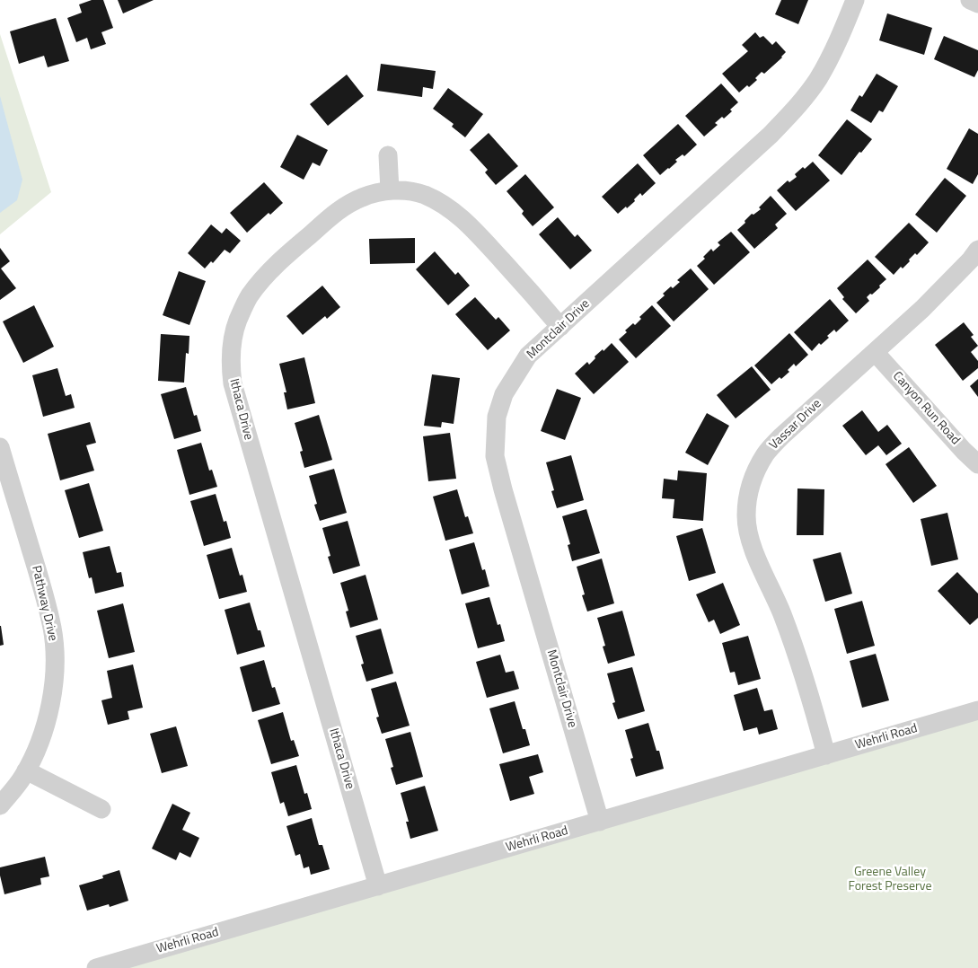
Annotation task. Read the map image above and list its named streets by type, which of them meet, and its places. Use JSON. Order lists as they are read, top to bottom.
{
  "streets": {
    "street": [
      "Montclair Drive",
      "Canyon Run Road",
      "Ithaca Drive",
      "Vassar Drive",
      "Pathway Drive",
      "Wehrli Road"
    ]
  },
  "crossings": [
    ["Montclair Drive", "Ithaca Drive"],
    ["Montclair Drive", "Wehrli Road"],
    ["Canyon Run Road", "Vassar Drive"],
    ["Ithaca Drive", "Wehrli Road"],
    ["Vassar Drive", "Wehrli Road"]
  ],
  "parks": ["Greene Valley Forest Preserve"]
}
